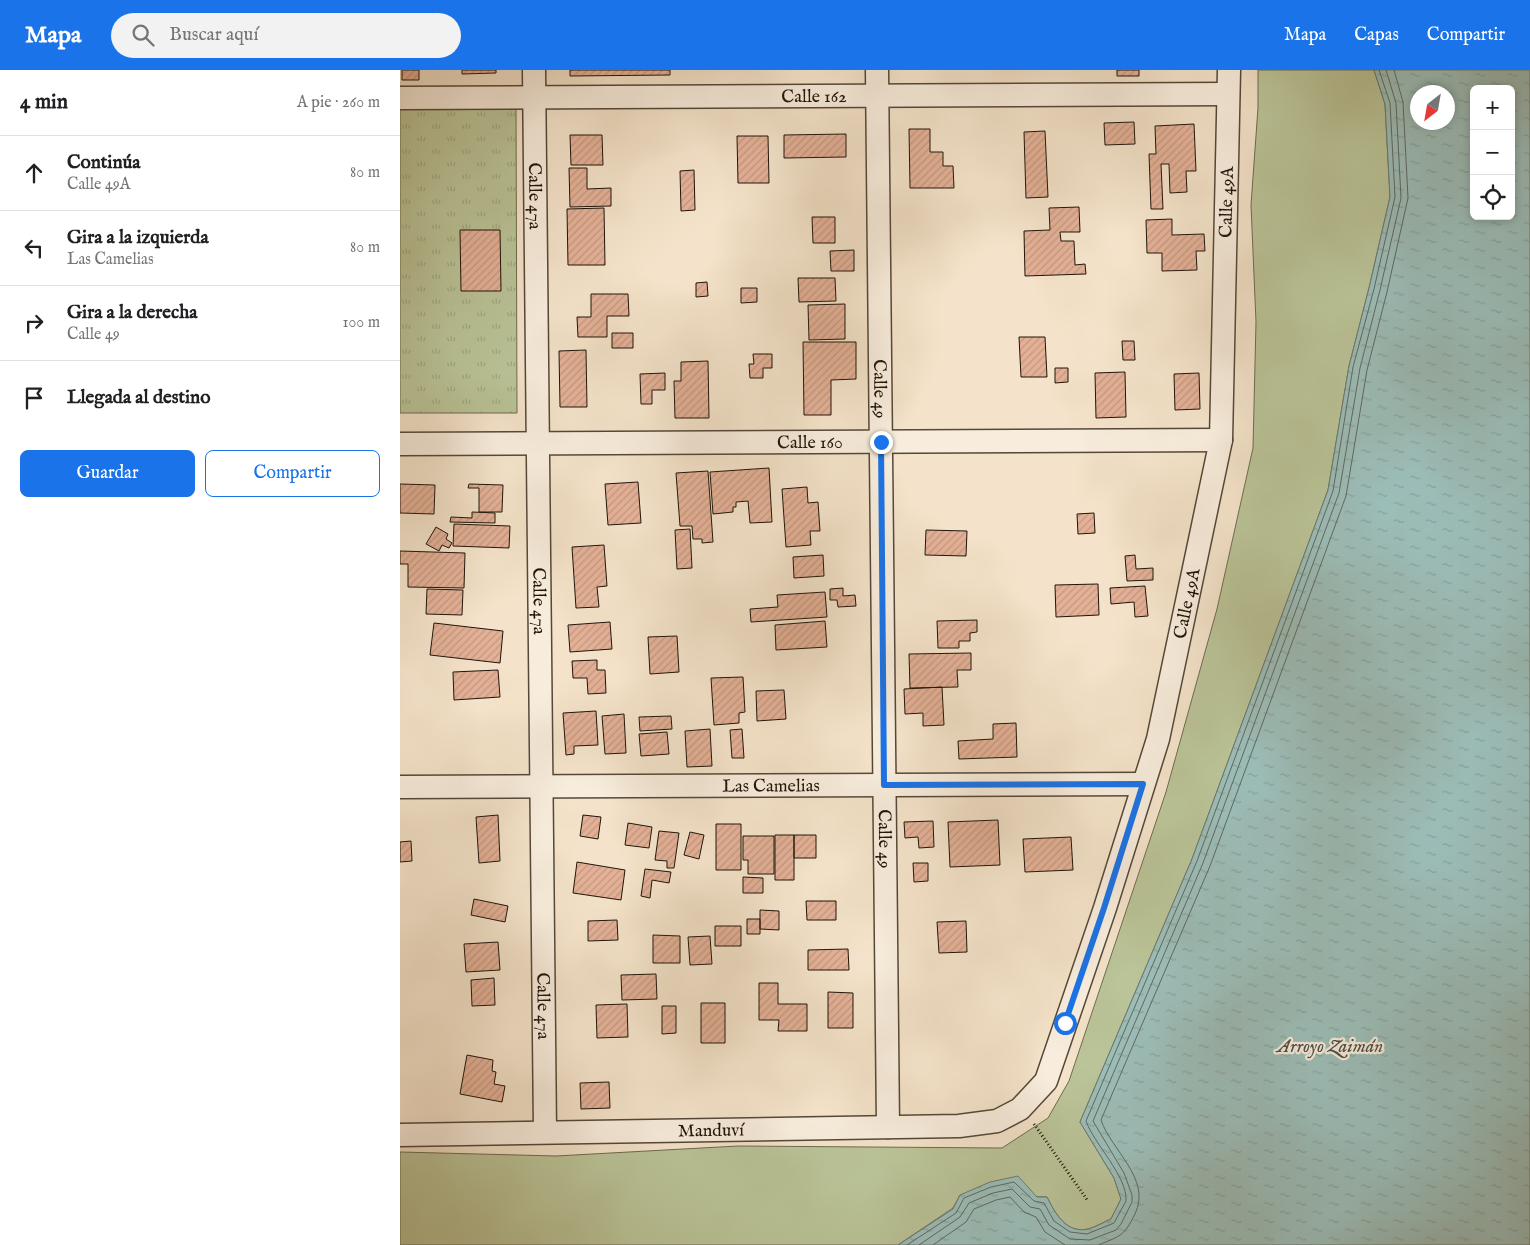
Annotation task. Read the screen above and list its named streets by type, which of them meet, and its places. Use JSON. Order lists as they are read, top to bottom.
{
  "streets": {
    "street": [
      "Calle 162",
      "Calle 47a",
      "Calle 49A",
      "Calle 49",
      "Calle 160",
      "Las Camelias",
      "Manduví"
    ]
  },
  "crossings": [
    ["Calle 162", "Calle 47a"],
    ["Calle 162", "Calle 49A"],
    ["Calle 162", "Calle 49"],
    ["Calle 47a", "Calle 160"],
    ["Calle 47a", "Las Camelias"],
    ["Calle 47a", "Manduví"],
    ["Calle 49A", "Calle 160"],
    ["Calle 49A", "Las Camelias"],
    ["Calle 49A", "Manduví"],
    ["Calle 49", "Calle 160"],
    ["Calle 49", "Las Camelias"],
    ["Calle 49", "Manduví"]
  ],
  "water": ["Arroyo Zaimán"],
  "north": "bottom left",
  "page": {
    "header": "Mapa",
    "search": "Buscar aquí",
    "nav": ["Mapa", "Capas", "Compartir"],
    "heading": ["4 min", "A pie · 260 m"],
    "map_buttons": ["+", "−"],
    "list": [
      ["Continúa", "Calle 49A", "80 m"],
      ["Gira a la izquierda", "Las Camelias", "80 m"],
      ["Gira a la derecha", "Calle 49", "100 m"],
      "Llegada al destino"
    ],
    "buttons": ["Guardar", "Compartir"]
  }
}
